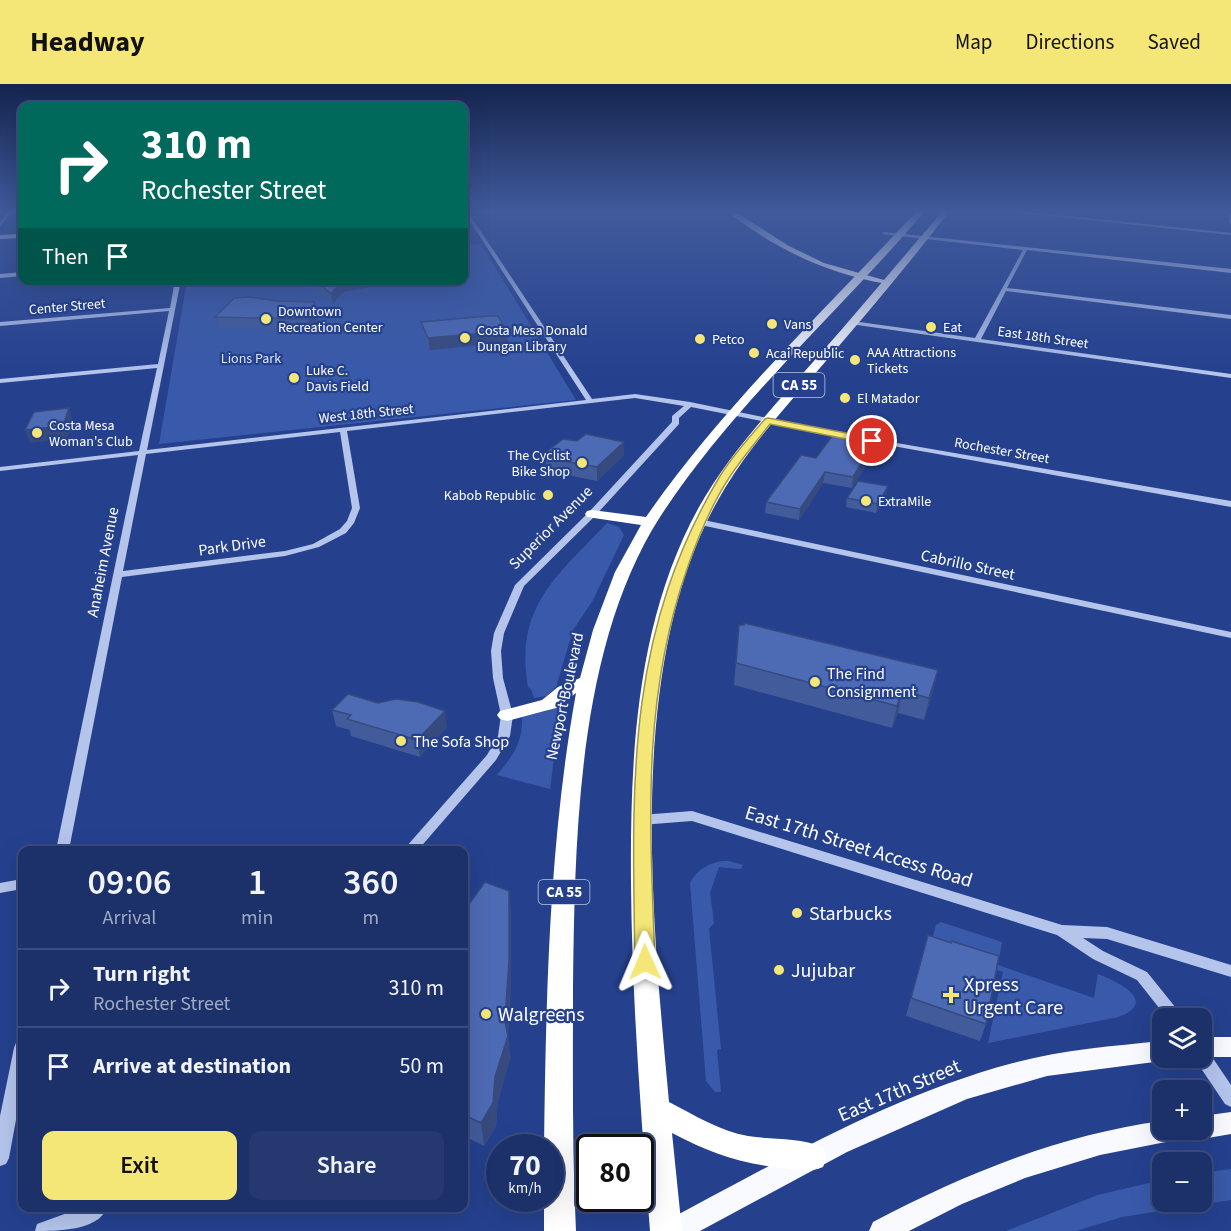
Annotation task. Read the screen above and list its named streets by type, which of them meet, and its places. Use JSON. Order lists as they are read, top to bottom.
{
  "streets": {
    "highway": ["CA 55", "Newport Boulevard"],
    "main road": ["East 17th Street"],
    "street": [
      "Center Street",
      "East 18th Street",
      "West 18th Street",
      "Rochester Street",
      "Superior Avenue",
      "Park Drive",
      "Anaheim Avenue",
      "Cabrillo Street",
      "East 17th Street Access Road"
    ]
  },
  "crossings": [
    ["Center Street", "Anaheim Avenue"],
    ["East 18th Street", "CA 55"],
    ["CA 55", "Rochester Street"],
    ["CA 55", "Cabrillo Street"],
    ["CA 55", "East 17th Street Access Road"],
    ["West 18th Street", "Rochester Street"],
    ["West 18th Street", "Superior Avenue"],
    ["West 18th Street", "Park Drive"],
    ["West 18th Street", "Anaheim Avenue"],
    ["West 18th Street", "Newport Boulevard"],
    ["Rochester Street", "Newport Boulevard"],
    ["Park Drive", "Anaheim Avenue"]
  ],
  "parks": ["Lions Park"],
  "places": {
    "other": [
      "Downtown Recreation Center",
      "Vans",
      "Eat",
      "Costa Mesa Donald Dungan Library",
      "Petco",
      "Acai Republic",
      "AAA Attractions Tickets",
      "Luke C. Davis Field",
      "El Matador",
      "Costa Mesa Woman's Club",
      "The Cyclist Bike Shop",
      "Kabob Republic",
      "ExtraMile",
      "The Find Consignment",
      "The Sofa Shop",
      "Starbucks",
      "Jujubar",
      "Walgreens"
    ],
    "health": ["Xpress Urgent Care"]
  },
  "page": {
    "header": "Headway",
    "nav": ["Map", "Directions", "Saved"],
    "turn": ["310 m", "Rochester Street"],
    "then": "Then",
    "eta": [
      "09:06",
      "Arrival",
      "1",
      "min",
      "360",
      "m"
    ],
    "list": [
      {
        "name": "Turn right",
        "note": "Rochester Street",
        "value": "310 m"
      },
      {
        "name": "Arrive at destination",
        "value": "50 m"
      }
    ],
    "map_buttons": ["+", "−"],
    "buttons": ["Exit", "Share"],
    "speed": "70 km/h",
    "limit": "80"
  }
}
